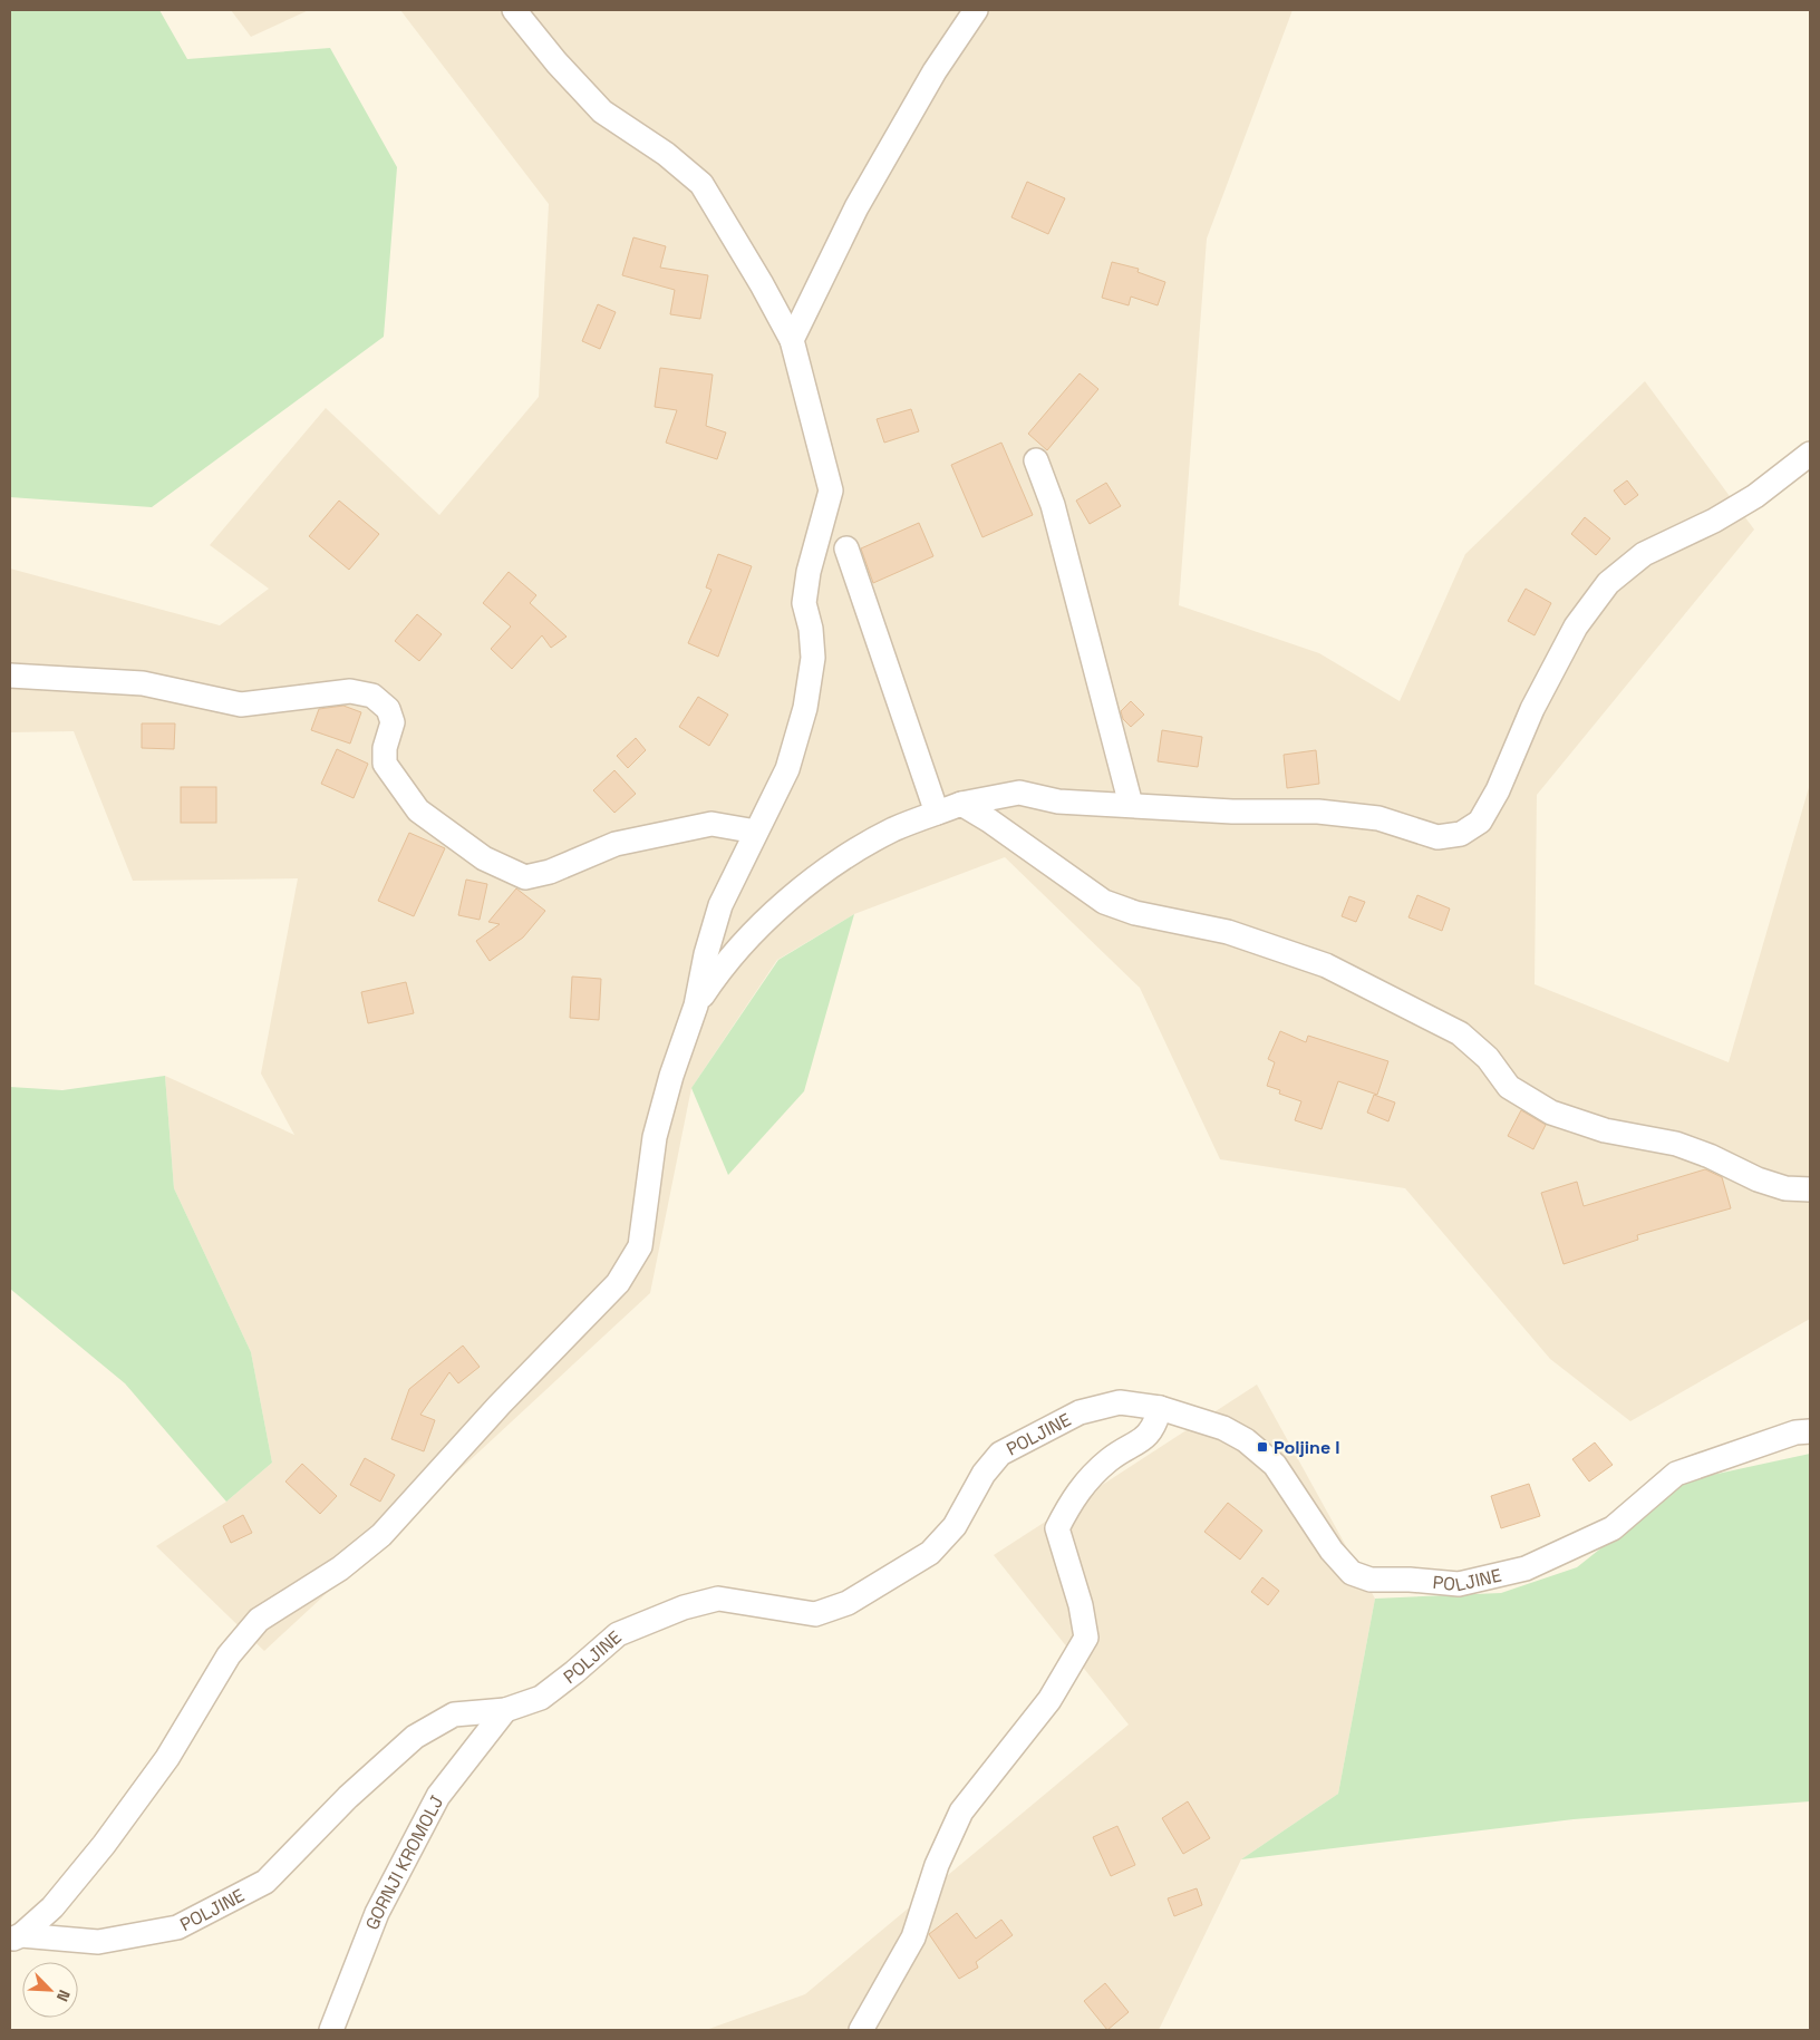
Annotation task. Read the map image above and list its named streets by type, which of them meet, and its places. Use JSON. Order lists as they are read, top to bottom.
{
  "streets": {
    "street": ["POLJINE", "GORNJI KROMOLJ"]
  },
  "crossings": [
    ["POLJINE", "GORNJI KROMOLJ"]
  ],
  "places": {
    "transit": ["Poljine I"]
  },
  "north": "bottom right"
}
